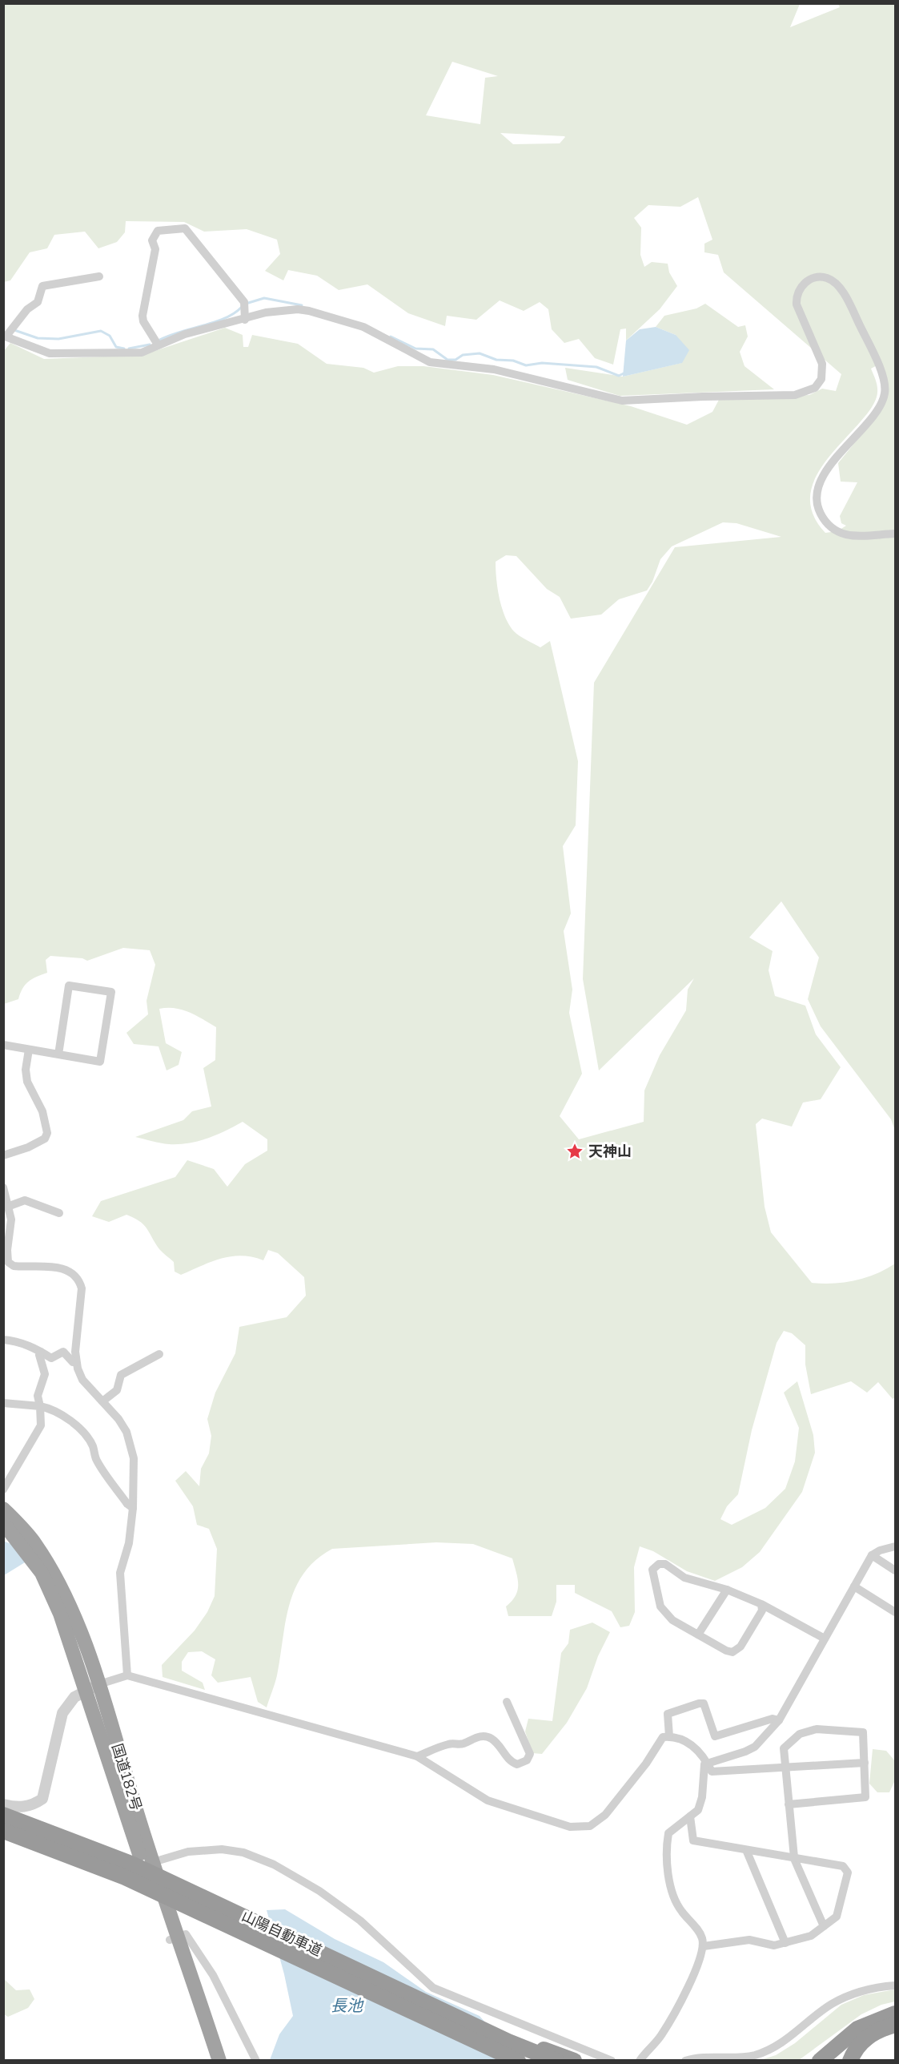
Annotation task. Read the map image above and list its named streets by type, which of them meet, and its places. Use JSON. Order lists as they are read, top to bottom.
{
  "streets": {
    "highway": ["国道182号", "山陽自動車道"]
  },
  "water": ["長池"],
  "places": {
    "place": ["天神山"]
  }
}
